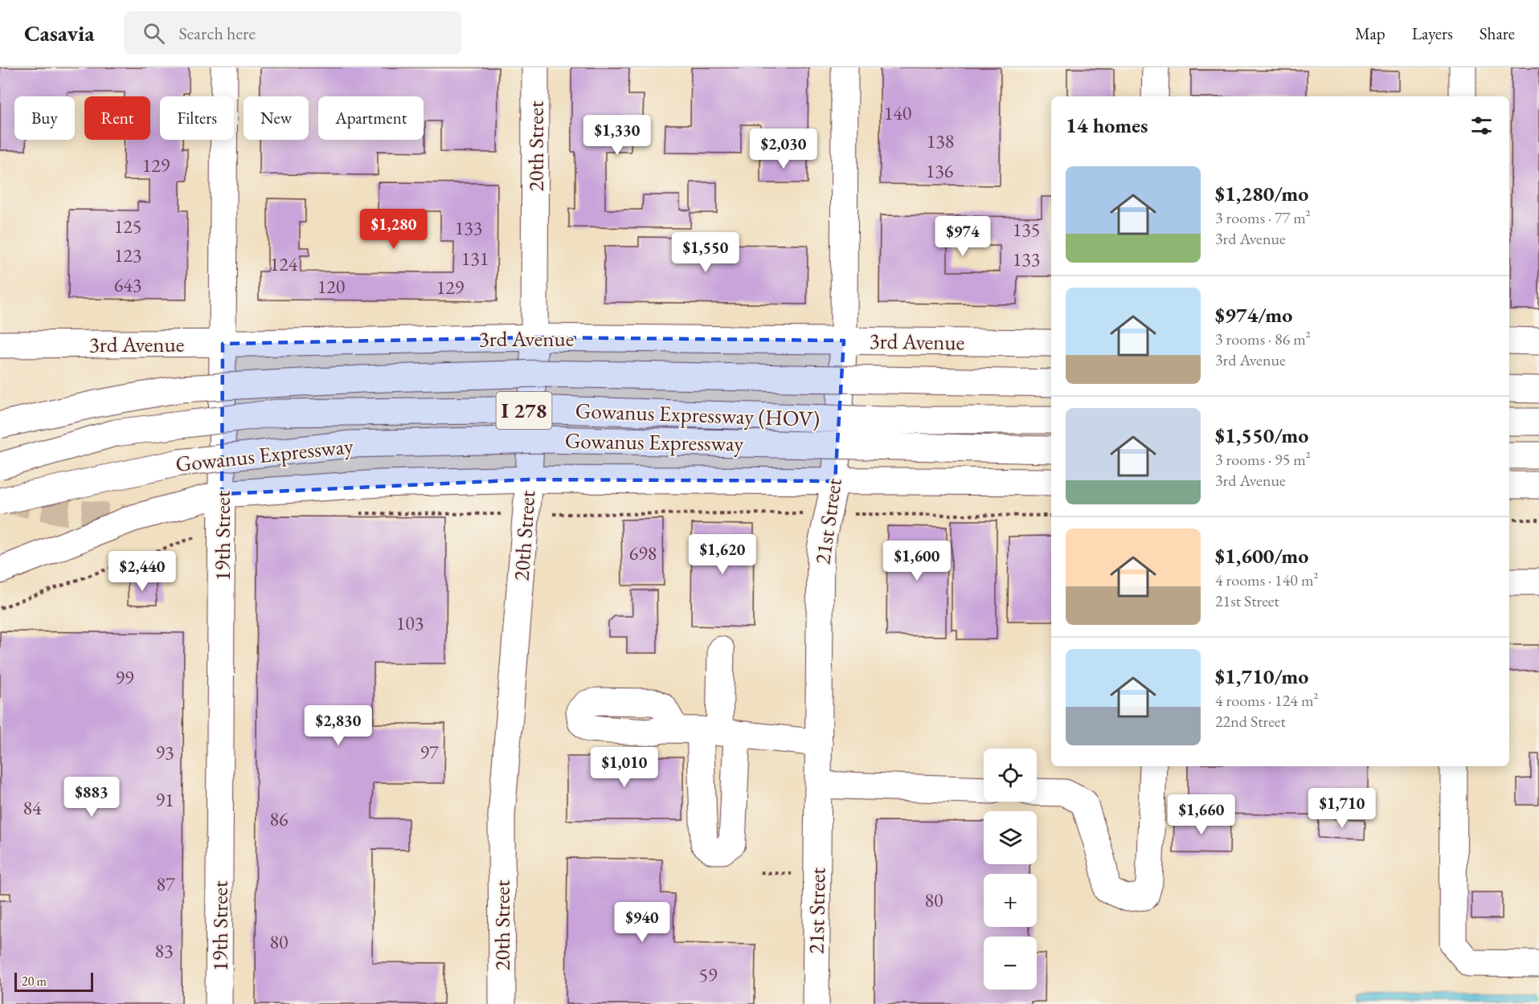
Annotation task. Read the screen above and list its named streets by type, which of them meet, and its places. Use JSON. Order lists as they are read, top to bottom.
{
  "streets": {
    "main road": [
      "20th Street",
      "3rd Avenue",
      "I 278",
      "Gowanus Expressway (HOV)",
      "Gowanus Expressway",
      "21st Street",
      "19th Street"
    ]
  },
  "crossings": [
    ["20th Street", "3rd Avenue"],
    ["3rd Avenue", "21st Street"],
    ["3rd Avenue", "19th Street"]
  ],
  "house_numbers": [
    "140",
    "138",
    "129",
    "136",
    "125",
    "133",
    "135",
    "123",
    "131",
    "133",
    "124",
    "643",
    "120",
    "129",
    "698",
    "103",
    "99",
    "93",
    "97",
    "91",
    "84",
    "86",
    "87",
    "80",
    "80",
    "83",
    "59"
  ],
  "scale_bar": "20 m",
  "page": {
    "header": "Casavia",
    "search": "Search here",
    "nav": ["Map", "Layers", "Share"],
    "chip": [
      "Buy",
      "Rent",
      "Filters",
      "New",
      "Apartment"
    ],
    "heading": "14 homes",
    "price": [
      "$1,330",
      "$2,030",
      "$1,280",
      "$974",
      "$1,550",
      "$1,620",
      "$1,600",
      "$2,440",
      "$2,830",
      "$1,010",
      "$883",
      "$1,710",
      "$1,660",
      "$940"
    ],
    "list": [
      {
        "name": "$1,280/mo",
        "note": "3 rooms · 77 m² · 3rd Avenue"
      },
      {
        "name": "$974/mo",
        "note": "3 rooms · 86 m² · 3rd Avenue"
      },
      {
        "name": "$1,550/mo",
        "note": "3 rooms · 95 m² · 3rd Avenue"
      },
      {
        "name": "$1,600/mo",
        "note": "4 rooms · 140 m² · 21st Street"
      },
      {
        "name": "$1,710/mo",
        "note": "4 rooms · 124 m² · 22nd Street"
      }
    ],
    "map_buttons": ["+", "−"],
    "scale": "20 m"
  }
}
